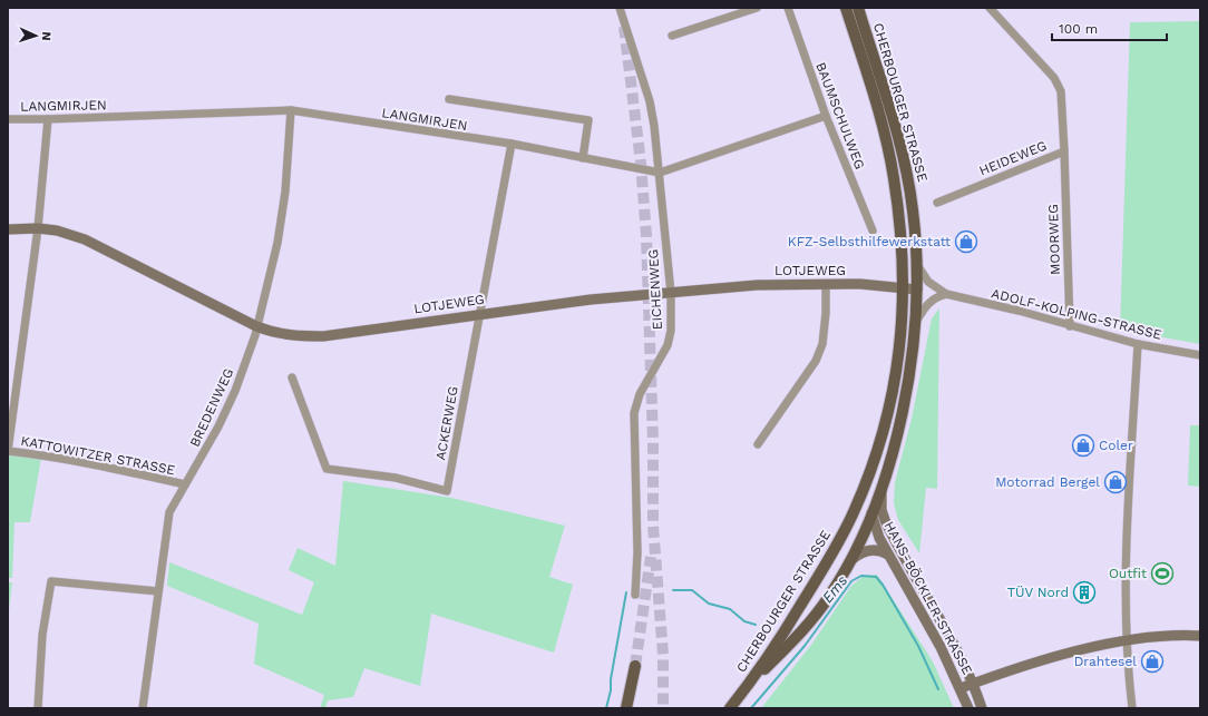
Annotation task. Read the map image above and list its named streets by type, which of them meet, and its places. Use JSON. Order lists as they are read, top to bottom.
{
  "streets": {
    "main road": ["CHERBOURGER STRASSE"],
    "street": [
      "LANGMIRJEN",
      "BAUMSCHULWEG",
      "HEIDEWEG",
      "MOORWEG",
      "LOTJEWEG",
      "EICHENWEG",
      "ADOLF-KOLPING-STRASSE",
      "BREDENWEG",
      "ACKERWEG",
      "KATTOWITZER STRASSE",
      "HANS-BÖCKLER-STRASSE"
    ]
  },
  "crossings": [
    ["CHERBOURGER STRASSE", "LOTJEWEG"],
    ["CHERBOURGER STRASSE", "ADOLF-KOLPING-STRASSE"],
    ["CHERBOURGER STRASSE", "HANS-BÖCKLER-STRASSE"],
    ["LANGMIRJEN", "BAUMSCHULWEG"],
    ["LANGMIRJEN", "EICHENWEG"],
    ["LANGMIRJEN", "BREDENWEG"],
    ["LANGMIRJEN", "ACKERWEG"],
    ["HEIDEWEG", "MOORWEG"],
    ["MOORWEG", "ADOLF-KOLPING-STRASSE"],
    ["LOTJEWEG", "EICHENWEG"],
    ["LOTJEWEG", "BREDENWEG"],
    ["LOTJEWEG", "ACKERWEG"],
    ["BREDENWEG", "KATTOWITZER STRASSE"]
  ],
  "water": ["Ems"],
  "places": {
    "shop": [
      "KFZ-Selbsthilfewerkstatt",
      "Coler",
      "Motorrad Bergel",
      "Drahtesel"
    ],
    "sports": ["Outfit"],
    "building": ["TÜV Nord"]
  },
  "scale_bar": "100 m",
  "north": "right"
}
